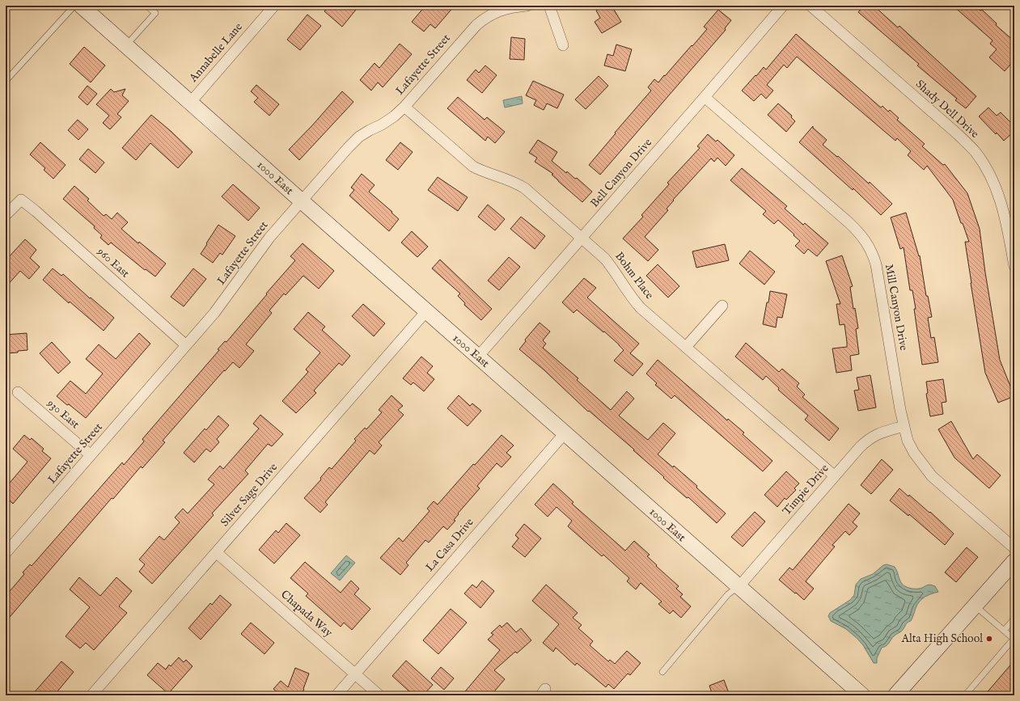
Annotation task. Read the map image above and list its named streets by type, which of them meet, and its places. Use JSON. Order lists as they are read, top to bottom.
{
  "streets": {
    "street": [
      "Annabelle Lane",
      "Lafayette Street",
      "Shady Dell Drive",
      "Bell Canyon Drive",
      "1000 East",
      "960 East",
      "Bohm Place",
      "Mill Canyon Drive",
      "930 East",
      "Timpie Drive",
      "Silver Sage Drive",
      "La Casa Drive",
      "Chapada Way"
    ]
  },
  "crossings": [
    ["Annabelle Lane", "1000 East"],
    ["Lafayette Street", "1000 East"],
    ["Lafayette Street", "960 East"],
    ["Lafayette Street", "Bohm Place"],
    ["Lafayette Street", "930 East"],
    ["Bell Canyon Drive", "1000 East"],
    ["Bell Canyon Drive", "Bohm Place"],
    ["Bell Canyon Drive", "Mill Canyon Drive"],
    ["1000 East", "Timpie Drive"],
    ["1000 East", "Silver Sage Drive"],
    ["1000 East", "La Casa Drive"],
    ["Bohm Place", "Timpie Drive"],
    ["Mill Canyon Drive", "Timpie Drive"],
    ["Silver Sage Drive", "Chapada Way"],
    ["La Casa Drive", "Chapada Way"]
  ],
  "places": ["Alta High School"]
}
